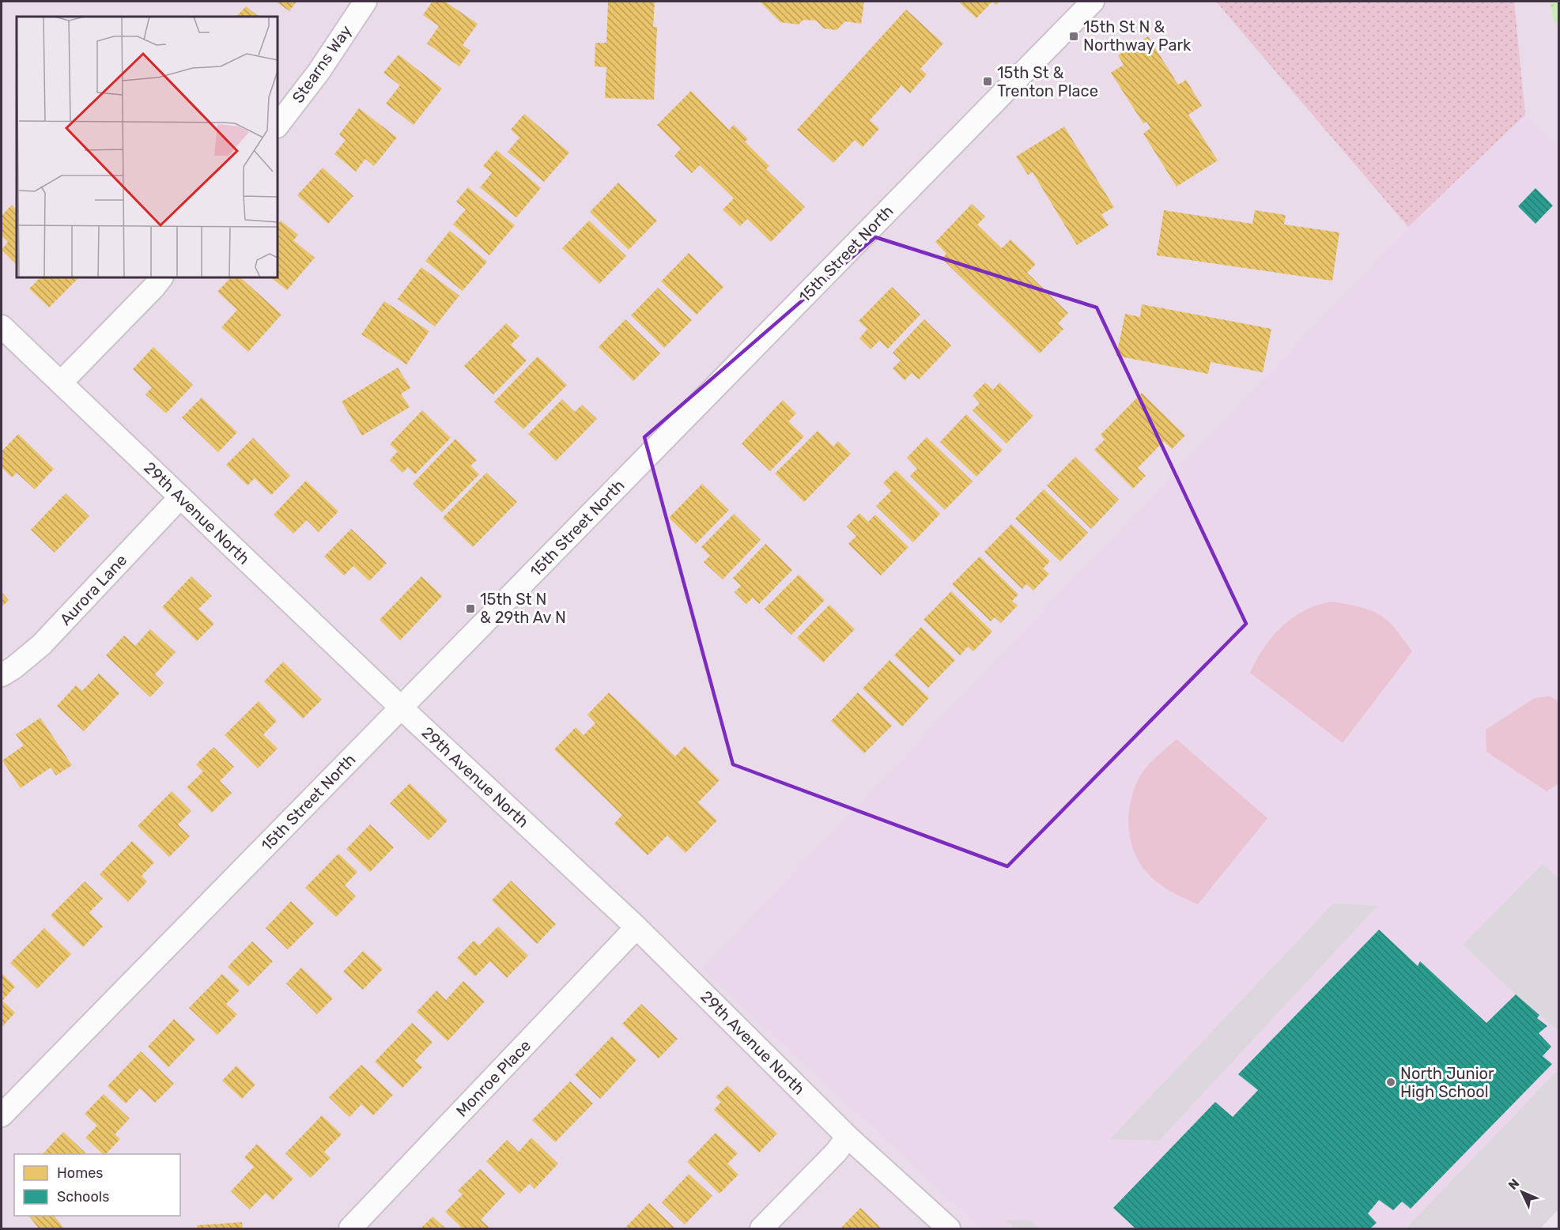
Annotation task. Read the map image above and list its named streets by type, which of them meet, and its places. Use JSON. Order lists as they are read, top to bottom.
{
  "streets": {
    "street": [
      "Stearns Way",
      "15th Street North",
      "29th Avenue North",
      "Aurora Lane",
      "Monroe Place"
    ]
  },
  "crossings": [
    ["15th Street North", "29th Avenue North"],
    ["29th Avenue North", "Aurora Lane"],
    ["29th Avenue North", "Monroe Place"]
  ],
  "places": {
    "transit": ["15th St N & Northway Park", "15th St & Trenton Place", "15th St N & 29th Av N"],
    "other": ["North Junior High School"]
  },
  "legend": ["Homes", "Schools"],
  "north": "top left"
}
